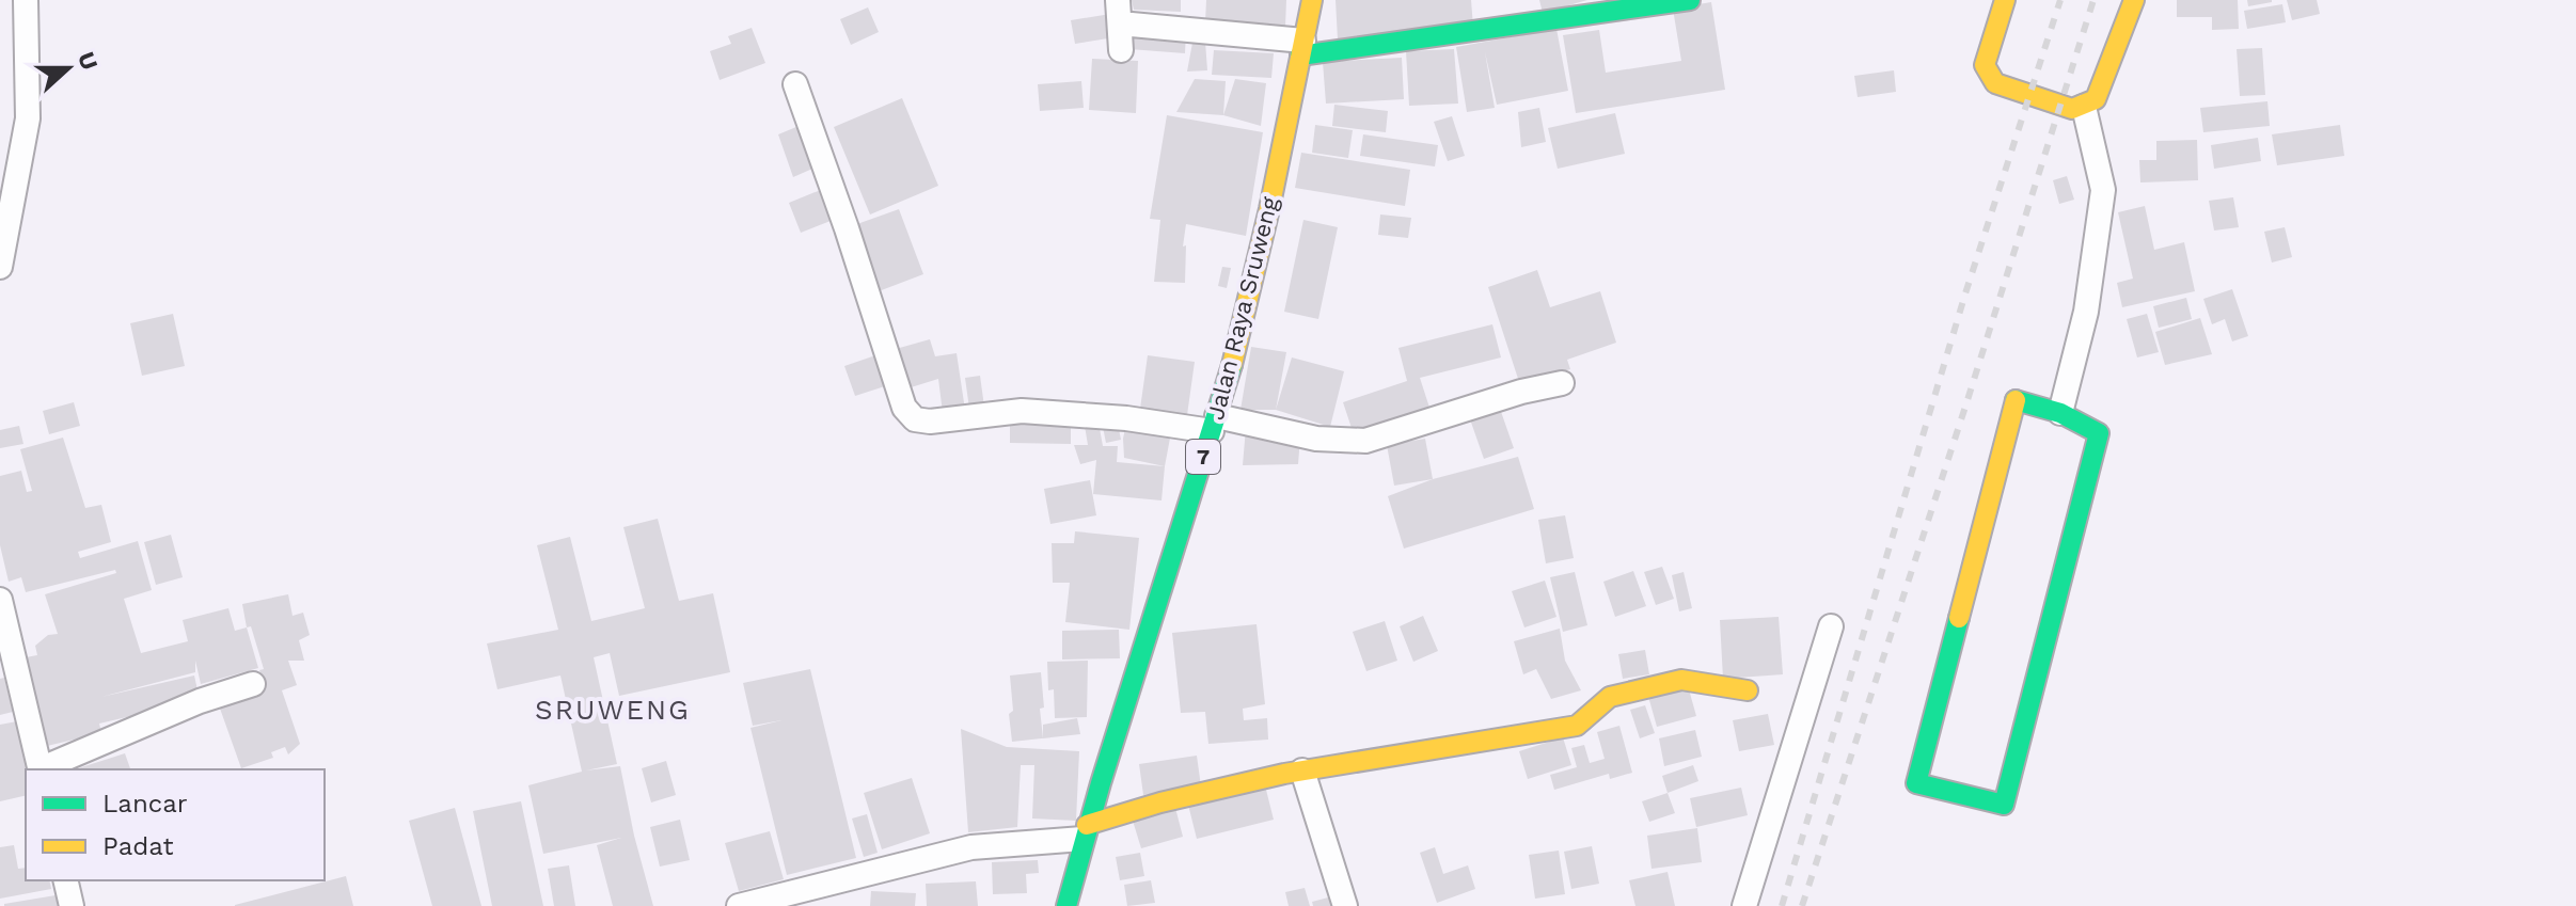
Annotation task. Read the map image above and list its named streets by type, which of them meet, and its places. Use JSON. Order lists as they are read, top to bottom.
{
  "streets": {
    "main road": ["Jalan Raya Sruweng", "7"]
  },
  "districts": ["SRUWENG"],
  "legend": ["Lancar", "Padat"],
  "north": "right"
}
